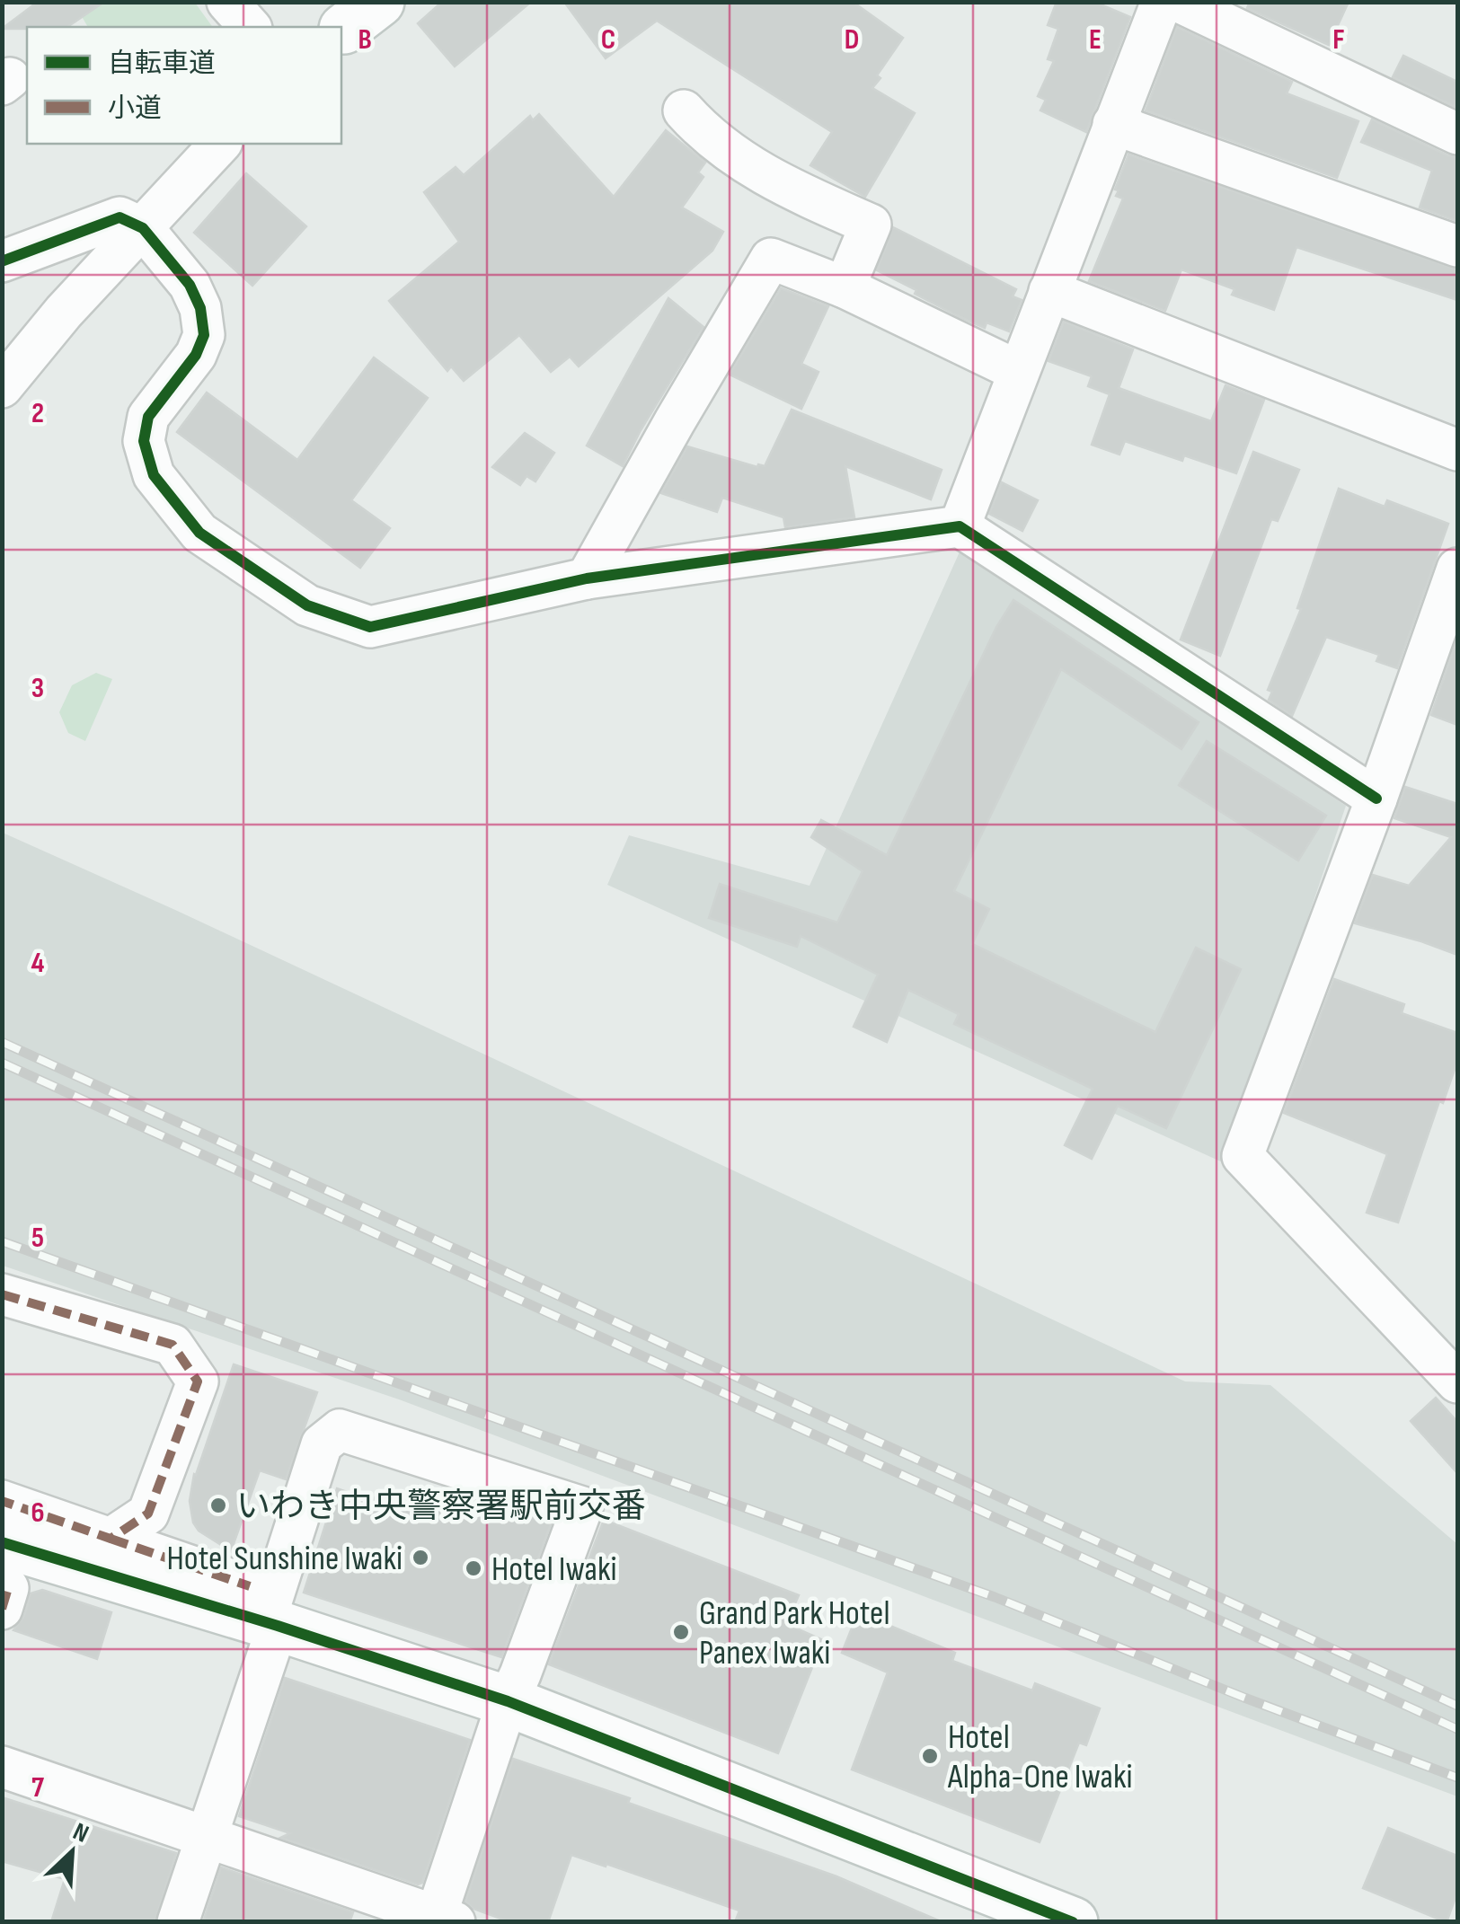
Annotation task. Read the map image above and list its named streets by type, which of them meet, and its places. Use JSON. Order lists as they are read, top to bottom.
{
  "places": [
    "いわき中央警察署駅前交番",
    "Hotel Sunshine Iwaki",
    "Hotel Iwaki",
    "Grand Park Hotel Panex Iwaki",
    "Hotel Alpha-One Iwaki"
  ],
  "legend": ["自転車道", "小道"],
  "north": "top right",
  "grid": {
    "columns": [
      "B",
      "C",
      "D",
      "E",
      "F"
    ],
    "rows": [
      "2",
      "3",
      "4",
      "5",
      "6",
      "7"
    ]
  }
}
